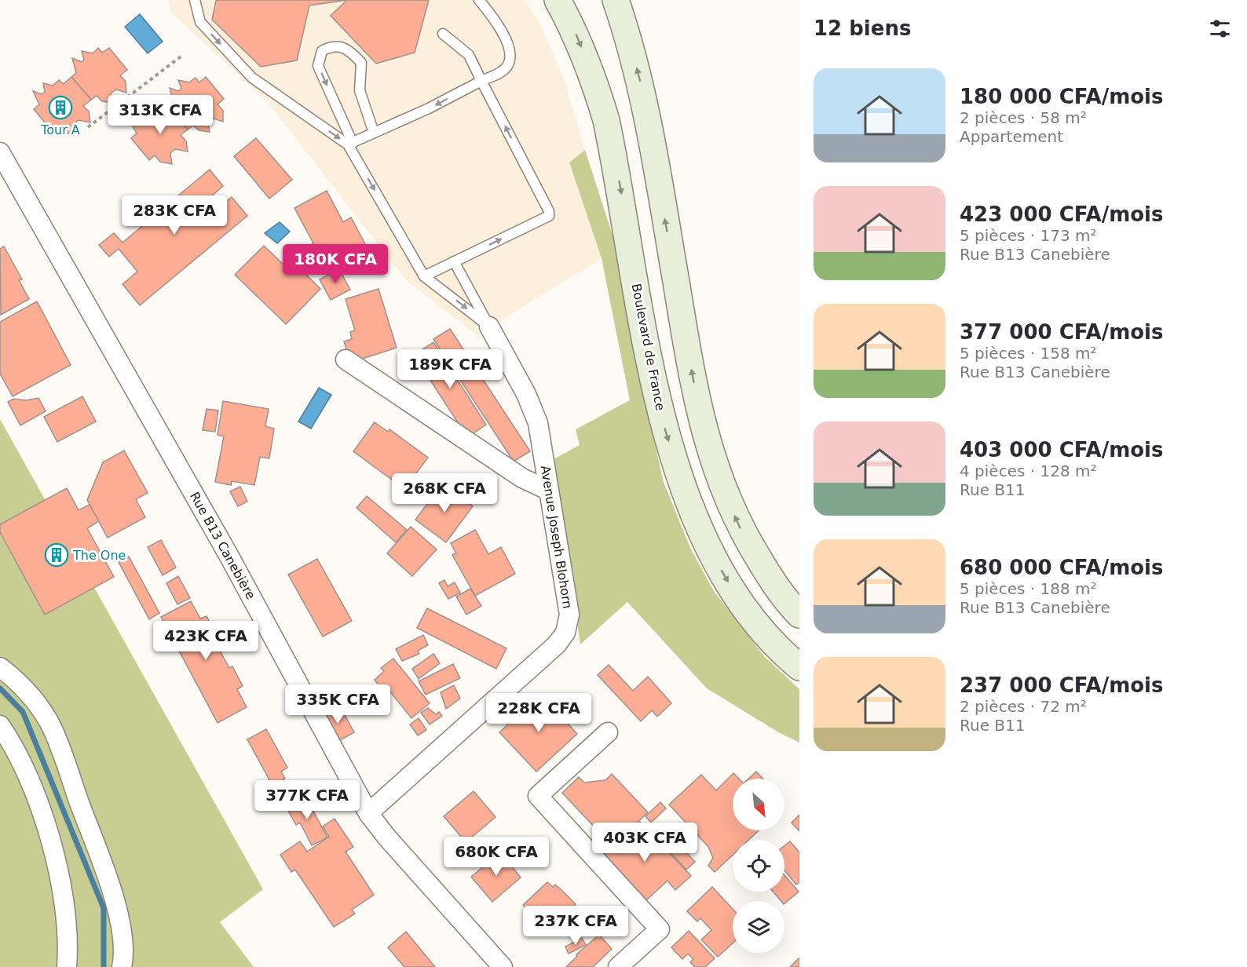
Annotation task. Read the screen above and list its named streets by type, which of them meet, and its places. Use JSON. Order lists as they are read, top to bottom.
{
  "streets": {
    "main road": ["Boulevard de France"],
    "street": ["Avenue Joseph Blohorn", "Rue B13 Canebière"]
  },
  "crossings": [
    ["Avenue Joseph Blohorn", "Rue B13 Canebière"]
  ],
  "places": {
    "building": ["Tour A", "The One"]
  },
  "north": "bottom right",
  "page": {
    "heading": "12 biens",
    "list": [
      {
        "name": "180 000 CFA/mois",
        "note": "2 pièces · 58 m² · Appartement"
      },
      {
        "name": "423 000 CFA/mois",
        "note": "5 pièces · 173 m² · Rue B13 Canebière"
      },
      {
        "name": "377 000 CFA/mois",
        "note": "5 pièces · 158 m² · Rue B13 Canebière"
      },
      {
        "name": "403 000 CFA/mois",
        "note": "4 pièces · 128 m² · Rue B11"
      },
      {
        "name": "680 000 CFA/mois",
        "note": "5 pièces · 188 m² · Rue B13 Canebière"
      },
      {
        "name": "237 000 CFA/mois",
        "note": "2 pièces · 72 m² · Rue B11"
      }
    ],
    "price": [
      "313K CFA",
      "283K CFA",
      "180K CFA",
      "189K CFA",
      "268K CFA",
      "423K CFA",
      "335K CFA",
      "228K CFA",
      "377K CFA",
      "403K CFA",
      "680K CFA",
      "237K CFA"
    ]
  }
}
